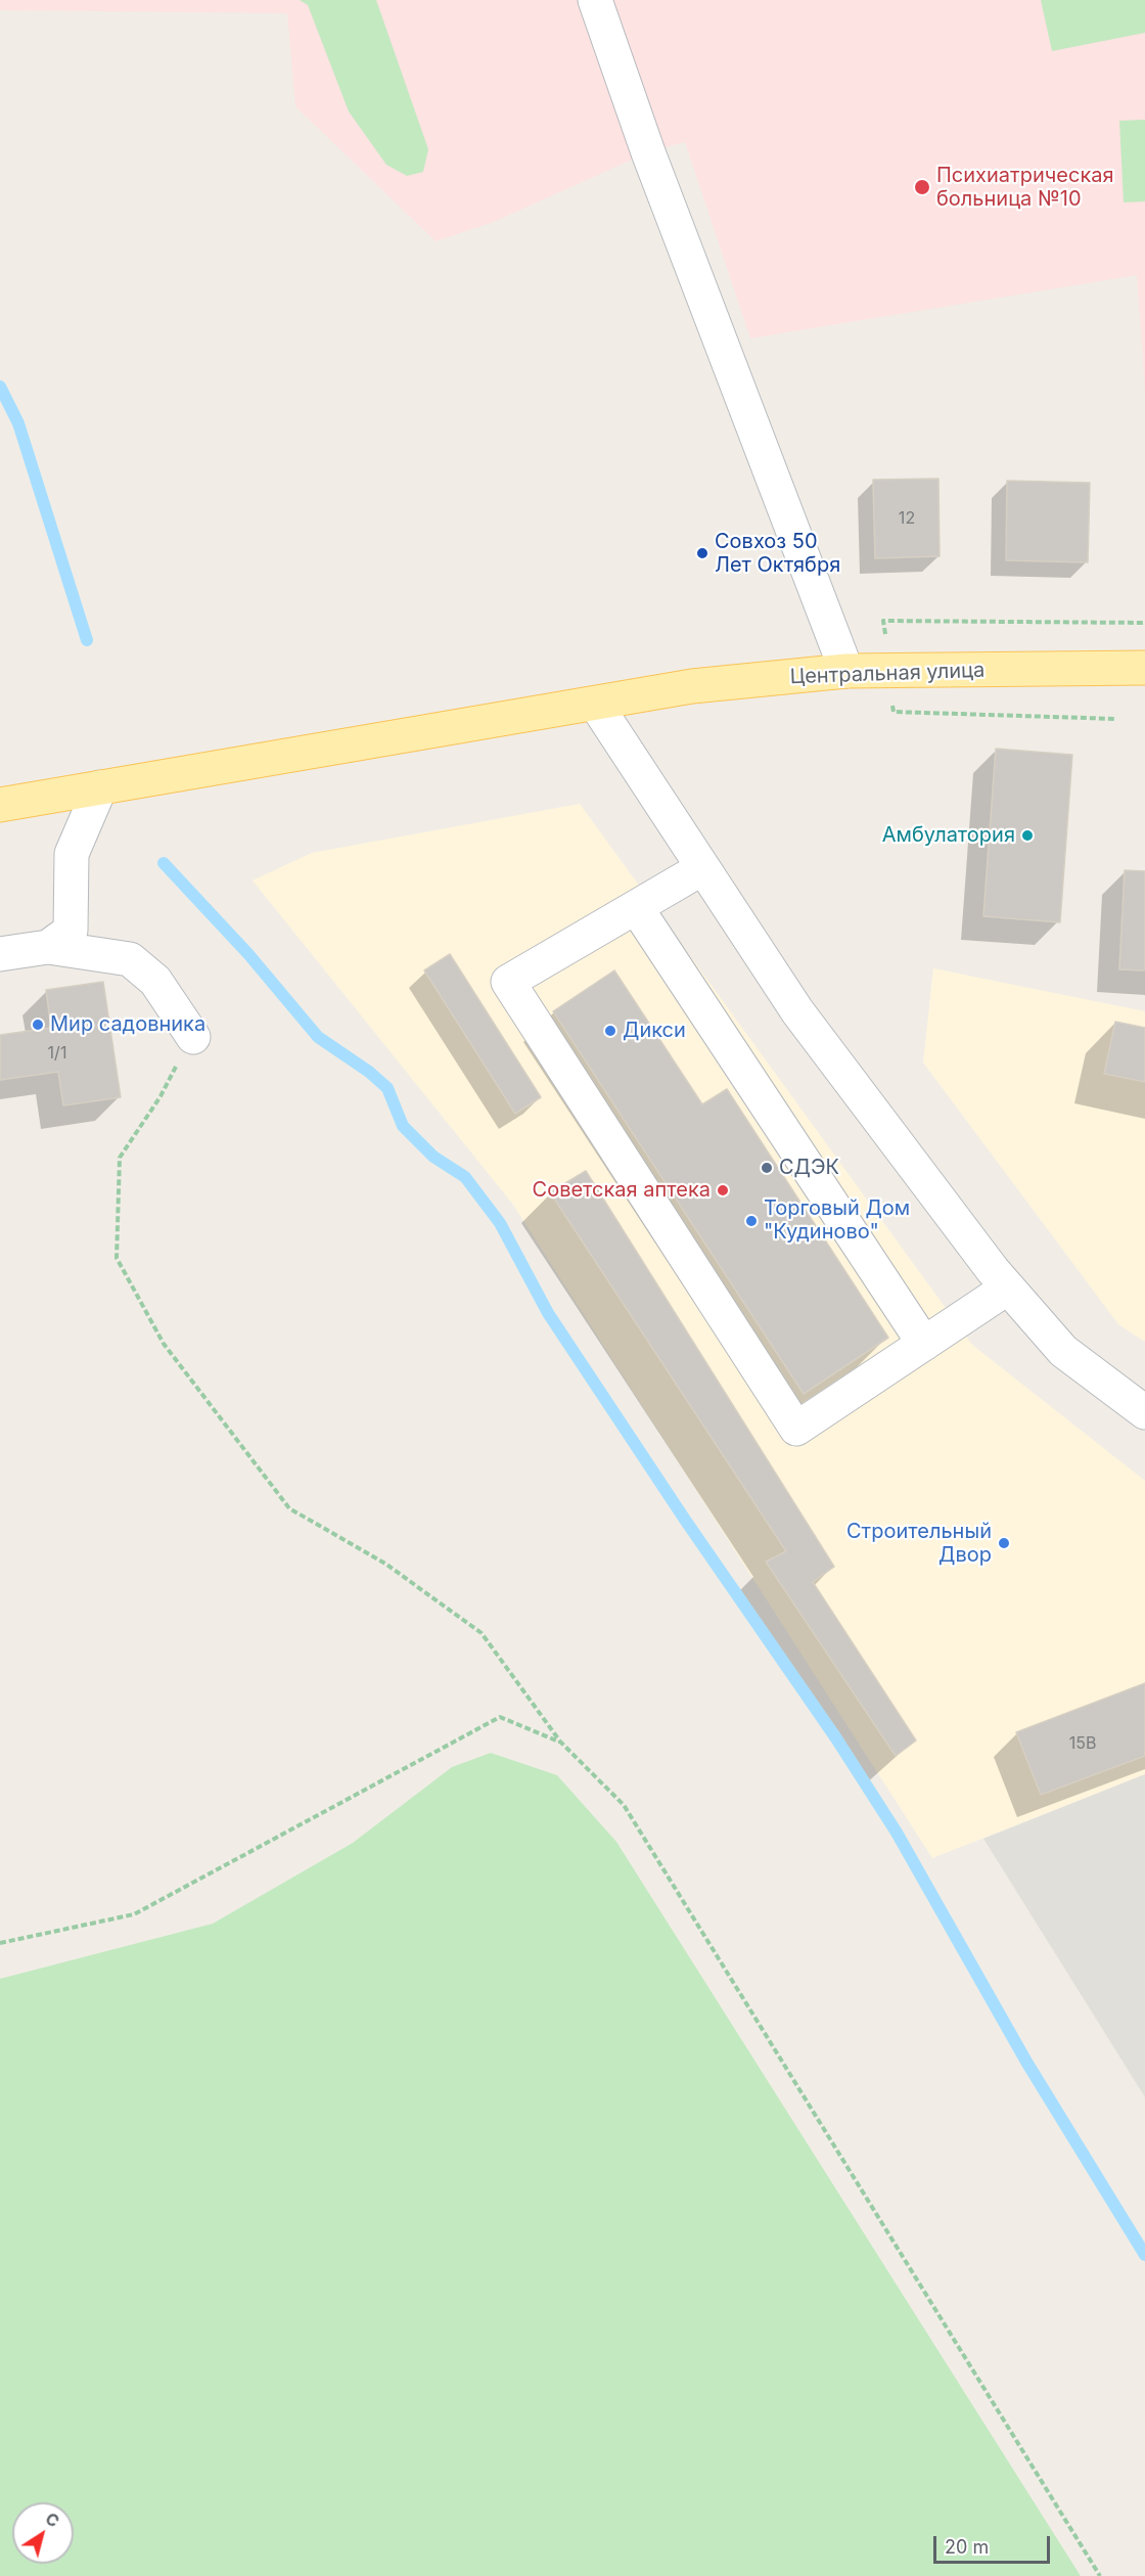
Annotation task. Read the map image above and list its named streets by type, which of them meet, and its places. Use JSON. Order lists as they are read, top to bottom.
{
  "streets": {
    "main road": ["Центральная улица"]
  },
  "places": [
    "Психиатрическая больница №10",
    "Совхоз 50 Лет Октября",
    "Амбулатория",
    "Мир садовника",
    "Дикси",
    "СДЭК",
    "Советская аптека",
    "Торговый Дом \"Кудиново\"",
    "Строительный Двор"
  ],
  "house_numbers": ["12", "1/1", "15В"],
  "scale_bar": "20 m",
  "north": "top right"
}
